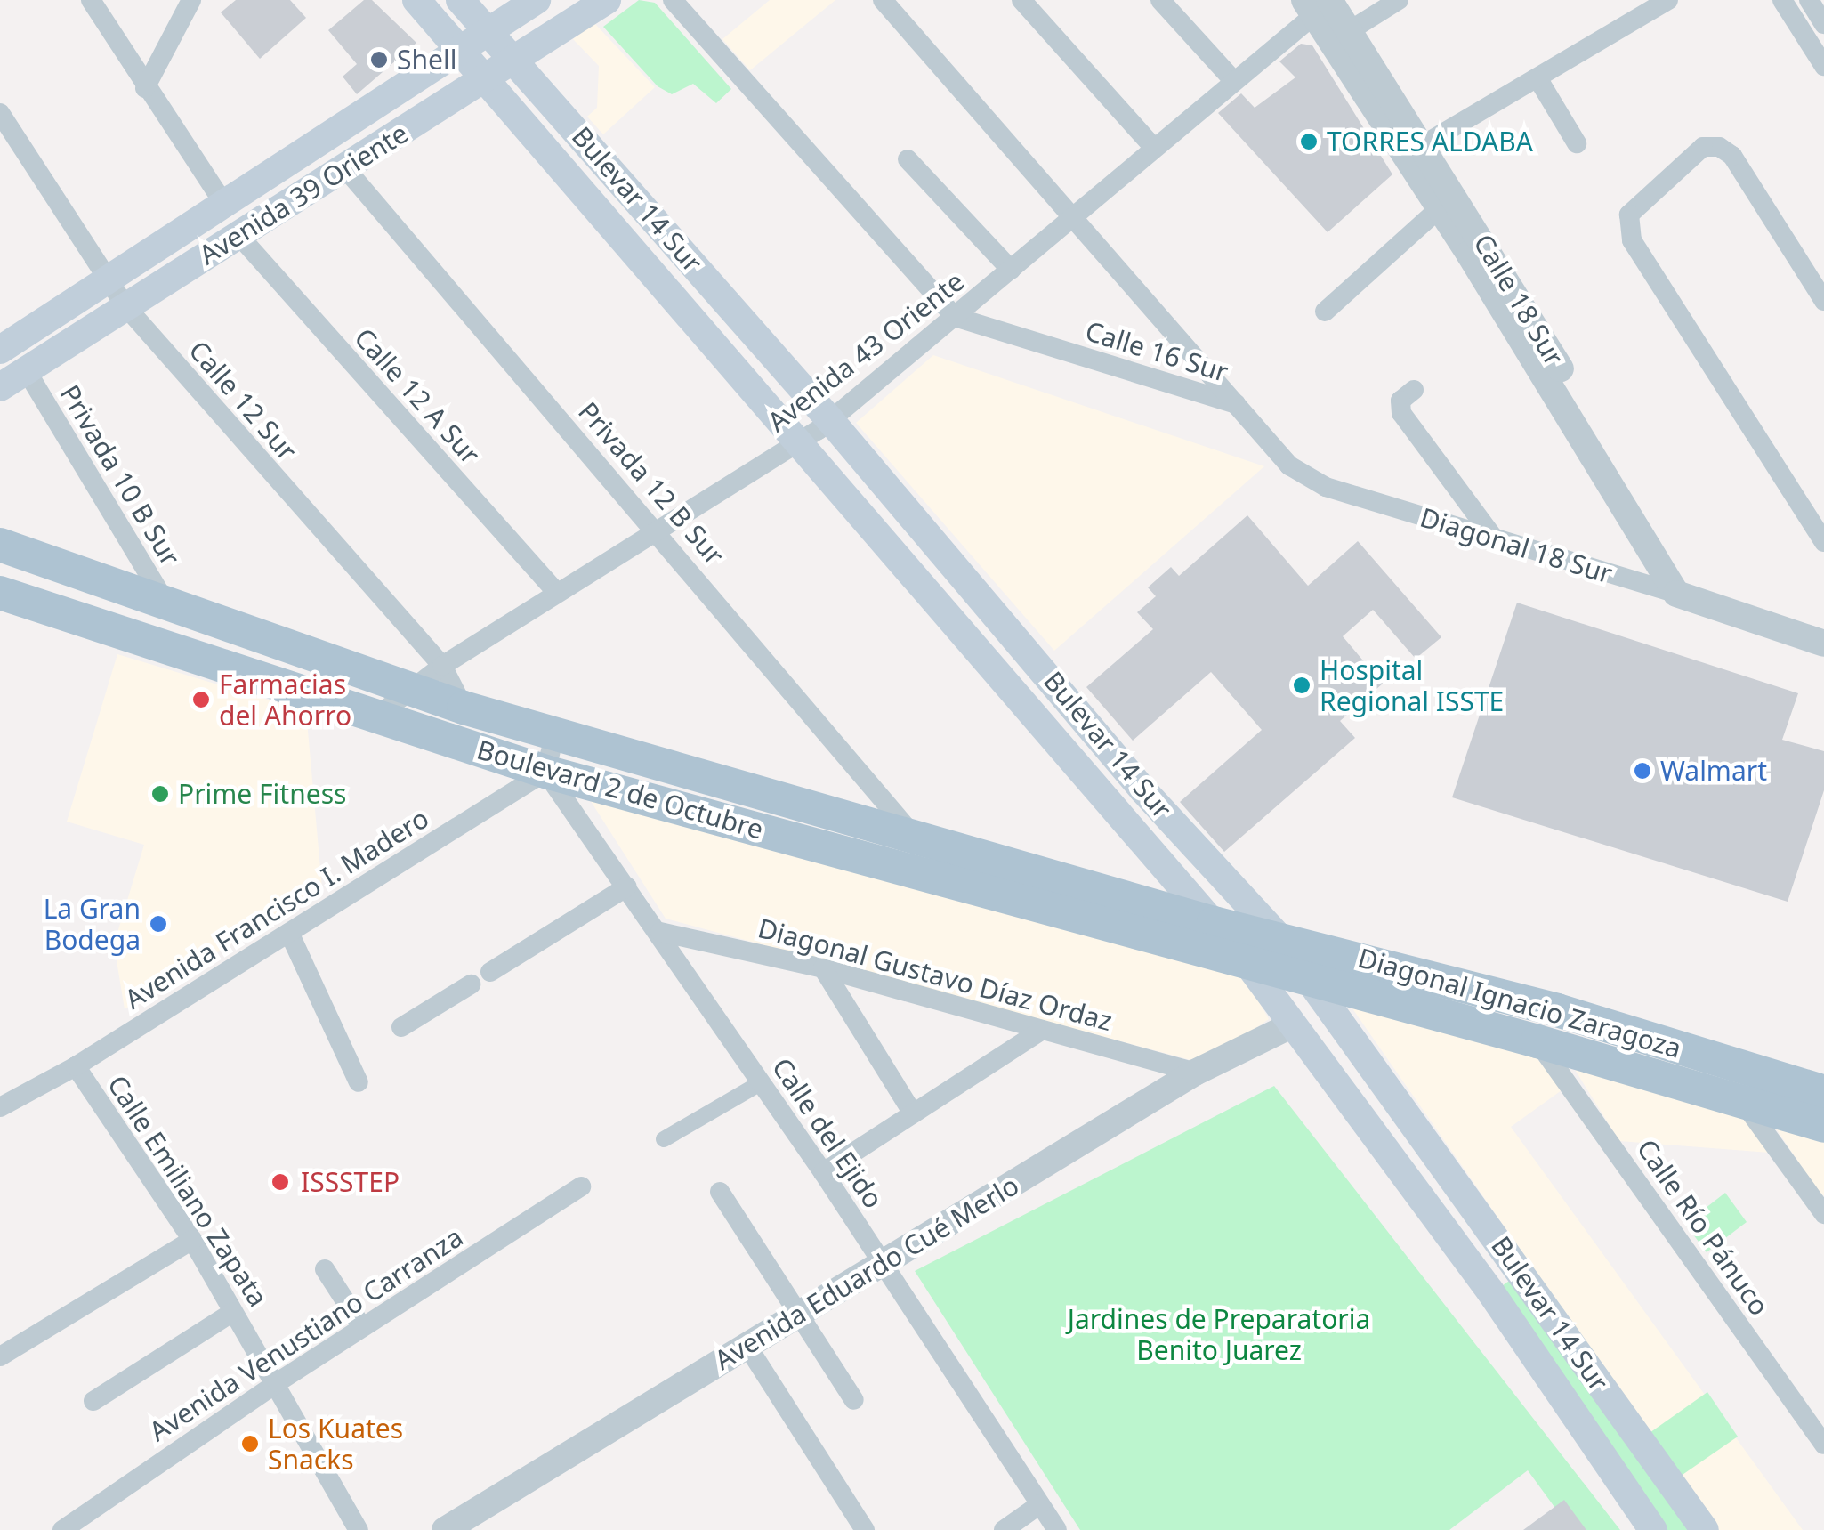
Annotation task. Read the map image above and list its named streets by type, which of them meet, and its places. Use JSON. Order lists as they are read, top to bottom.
{
  "streets": {
    "main road": [
      "Avenida 39 Oriente",
      "Bulevar 14 Sur",
      "Boulevard 2 de Octubre",
      "Diagonal Ignacio Zaragoza"
    ],
    "street": [
      "Calle 18 Sur",
      "Avenida 43 Oriente",
      "Calle 16 Sur",
      "Calle 12 A Sur",
      "Calle 12 Sur",
      "Privada 10 B Sur",
      "Privada 12 B Sur",
      "Diagonal 18 Sur",
      "Avenida Francisco I. Madero",
      "Diagonal Gustavo Díaz Ordaz",
      "Calle del Ejido",
      "Calle Emiliano Zapata",
      "Calle Río Pánuco",
      "Avenida Eduardo Cué Merlo",
      "Avenida Venustiano Carranza"
    ]
  },
  "crossings": [
    ["Avenida 39 Oriente", "Bulevar 14 Sur"],
    ["Avenida 39 Oriente", "Calle 12 A Sur"],
    ["Avenida 39 Oriente", "Calle 12 Sur"],
    ["Avenida 39 Oriente", "Privada 10 B Sur"],
    ["Avenida 39 Oriente", "Privada 12 B Sur"],
    ["Bulevar 14 Sur", "Avenida 43 Oriente"],
    ["Bulevar 14 Sur", "Boulevard 2 de Octubre"],
    ["Bulevar 14 Sur", "Diagonal Ignacio Zaragoza"],
    ["Bulevar 14 Sur", "Avenida Eduardo Cué Merlo"],
    ["Calle 18 Sur", "Avenida 43 Oriente"],
    ["Calle 18 Sur", "Diagonal 18 Sur"],
    ["Avenida 43 Oriente", "Calle 16 Sur"],
    ["Avenida 43 Oriente", "Calle 12 A Sur"],
    ["Avenida 43 Oriente", "Calle 12 Sur"],
    ["Avenida 43 Oriente", "Privada 12 B Sur"],
    ["Avenida 43 Oriente", "Boulevard 2 de Octubre"],
    ["Calle 16 Sur", "Diagonal 18 Sur"],
    ["Calle 12 Sur", "Boulevard 2 de Octubre"],
    ["Privada 10 B Sur", "Boulevard 2 de Octubre"],
    ["Privada 12 B Sur", "Boulevard 2 de Octubre"],
    ["Boulevard 2 de Octubre", "Avenida Francisco I. Madero"],
    ["Boulevard 2 de Octubre", "Diagonal Ignacio Zaragoza"],
    ["Boulevard 2 de Octubre", "Calle del Ejido"],
    ["Avenida Francisco I. Madero", "Calle del Ejido"],
    ["Avenida Francisco I. Madero", "Calle Emiliano Zapata"],
    ["Diagonal Gustavo Díaz Ordaz", "Calle del Ejido"],
    ["Diagonal Gustavo Díaz Ordaz", "Avenida Eduardo Cué Merlo"],
    ["Diagonal Ignacio Zaragoza", "Calle Río Pánuco"],
    ["Calle del Ejido", "Avenida Eduardo Cué Merlo"],
    ["Calle Emiliano Zapata", "Avenida Venustiano Carranza"]
  ],
  "parks": ["Jardines de Preparatoria Benito Juarez"],
  "places": [
    "Shell",
    "TORRES ALDABA",
    "Hospital Regional ISSTE",
    "Farmacias del Ahorro",
    "Walmart",
    "Prime Fitness",
    "La Gran Bodega",
    "ISSSTEP",
    "Los Kuates Snacks"
  ]
}
